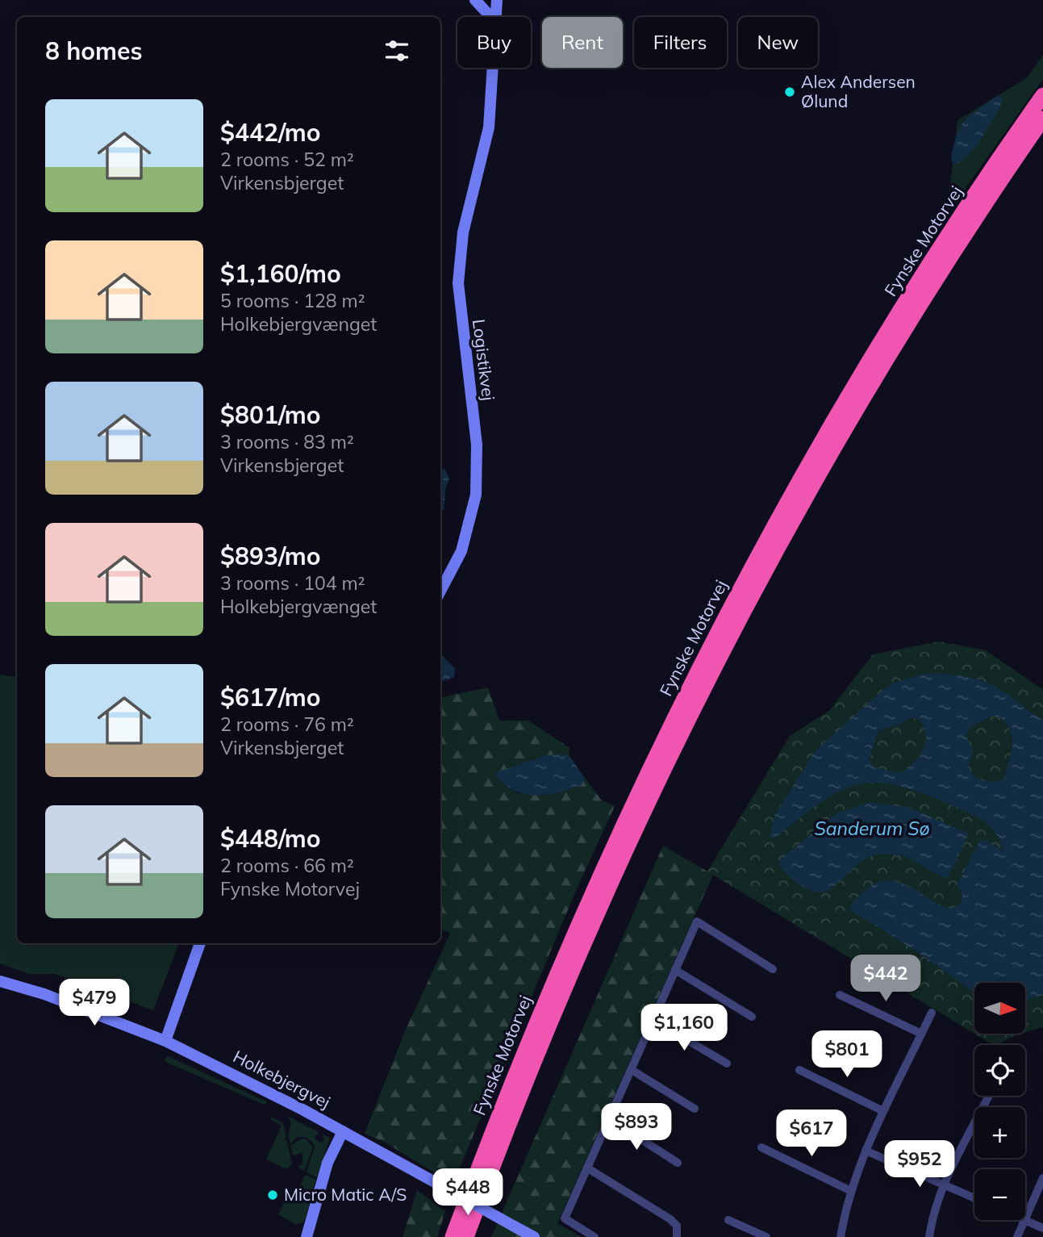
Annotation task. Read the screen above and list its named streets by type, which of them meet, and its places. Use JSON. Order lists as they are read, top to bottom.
{
  "streets": {
    "highway": ["Fynske Motorvej"],
    "street": ["Logistikvej", "Holkebjergvej"]
  },
  "water": ["Sanderum Sø"],
  "places": ["Alex Andersen Ølund", "Micro Matic A/S"],
  "north": "right",
  "page": {
    "chip": [
      "Buy",
      "Rent",
      "Filters",
      "New"
    ],
    "heading": "8 homes",
    "list": [
      {
        "name": "$442/mo",
        "note": "2 rooms · 52 m² · Virkensbjerget"
      },
      {
        "name": "$1,160/mo",
        "note": "5 rooms · 128 m² · Holkebjergvænget"
      },
      {
        "name": "$801/mo",
        "note": "3 rooms · 83 m² · Virkensbjerget"
      },
      {
        "name": "$893/mo",
        "note": "3 rooms · 104 m² · Holkebjergvænget"
      },
      {
        "name": "$617/mo",
        "note": "2 rooms · 76 m² · Virkensbjerget"
      },
      {
        "name": "$448/mo",
        "note": "2 rooms · 66 m² · Fynske Motorvej"
      }
    ],
    "price": [
      "$442",
      "$479",
      "$1,160",
      "$801",
      "$893",
      "$617",
      "$952",
      "$448"
    ],
    "map_buttons": ["+", "−"]
  }
}
